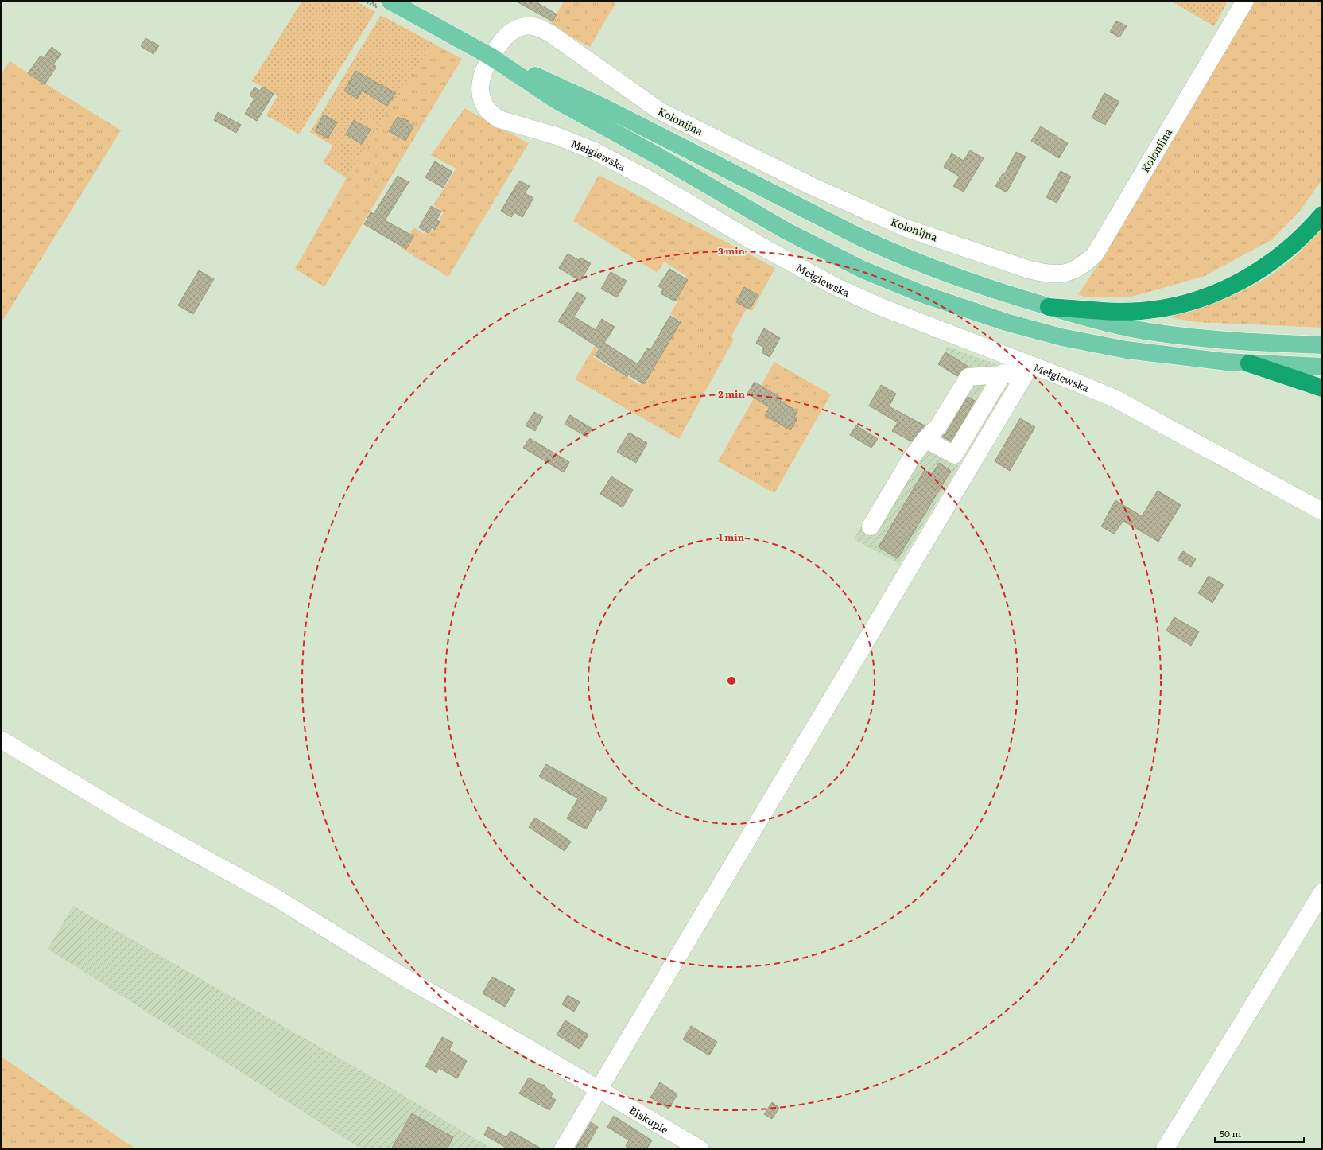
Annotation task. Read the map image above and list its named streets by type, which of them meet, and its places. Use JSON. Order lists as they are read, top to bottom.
{
  "streets": {
    "street": ["Kolonijna", "Mełgiewska", "Biskupie"]
  },
  "crossings": [
    ["Kolonijna", "Mełgiewska"]
  ],
  "scale_bar": "50 m",
  "rings": ["3 min", "2 min", "1 min"]
}
